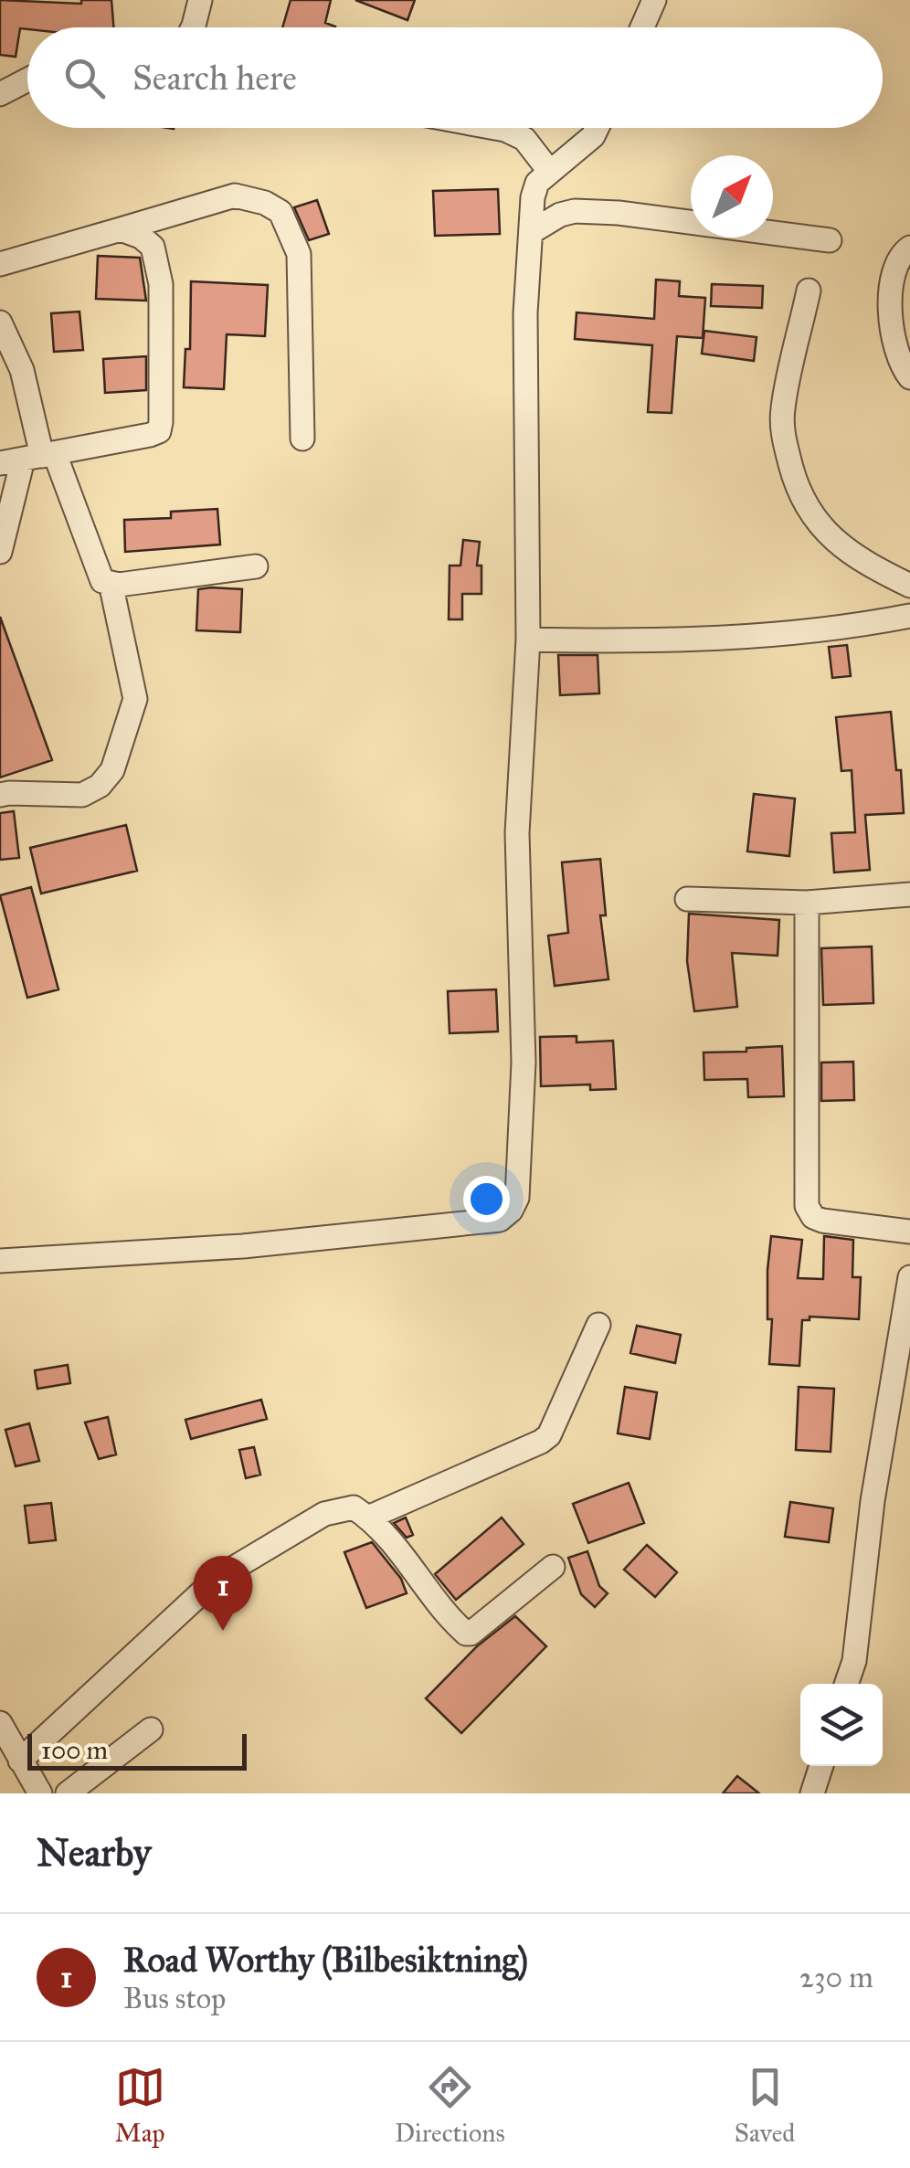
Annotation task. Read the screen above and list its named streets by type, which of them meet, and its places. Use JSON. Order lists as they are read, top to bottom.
{
  "scale_bar": "100 m",
  "north": "top right",
  "page": {
    "search": "Search here",
    "pins": "1",
    "scale": "100 m",
    "heading": "Nearby",
    "list": [
      {
        "mark": "1",
        "name": "Road Worthy (Bilbesiktning)",
        "note": "Bus stop",
        "value": "230 m"
      }
    ],
    "nav": ["Map", "Directions", "Saved"]
  }
}
